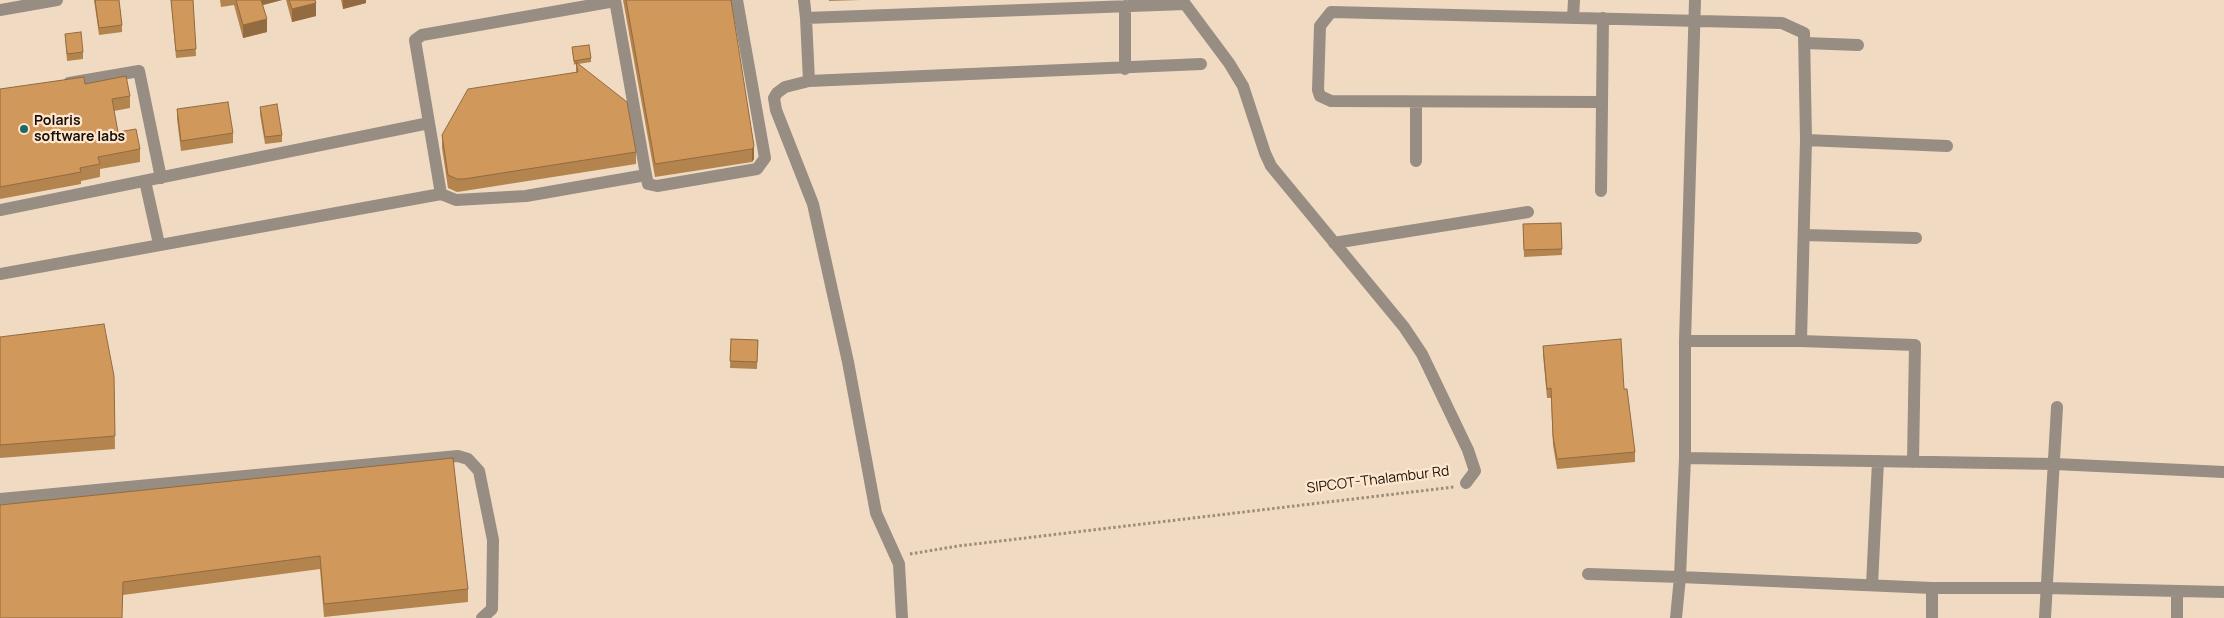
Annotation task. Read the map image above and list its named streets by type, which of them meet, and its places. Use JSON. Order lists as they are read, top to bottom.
{
  "streets": {
    "street": ["SIPCOT-Thalambur Rd"]
  },
  "places": ["Polaris software labs"]
}
